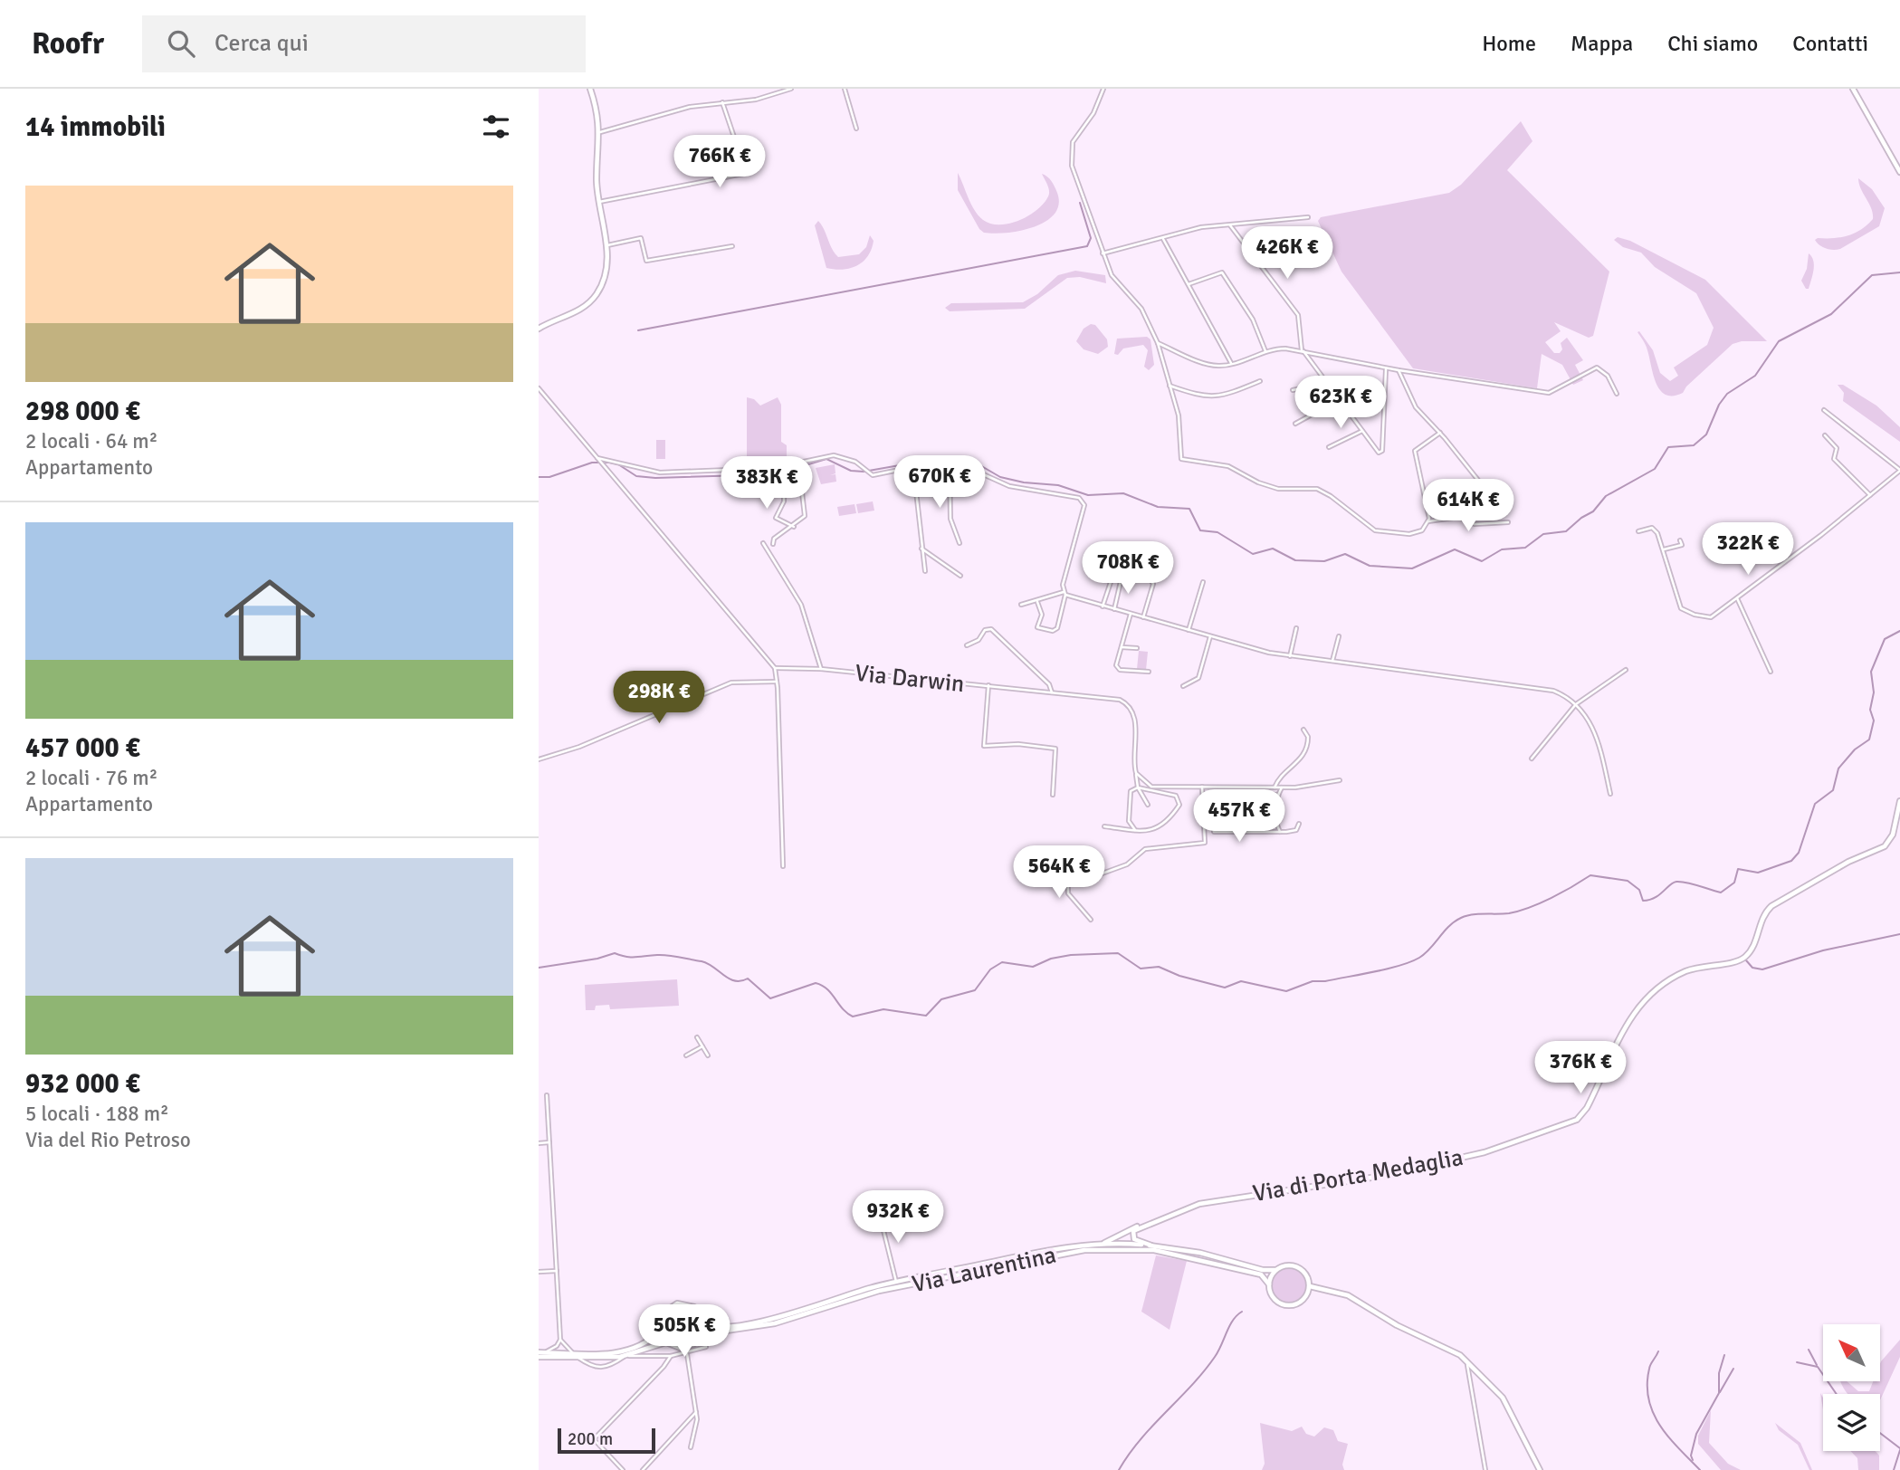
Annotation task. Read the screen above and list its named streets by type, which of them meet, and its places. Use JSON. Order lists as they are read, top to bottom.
{
  "streets": {
    "main road": ["Via di Porta Medaglia", "Via Laurentina"],
    "street": ["Via Darwin"]
  },
  "crossings": [
    ["Via di Porta Medaglia", "Via Laurentina"]
  ],
  "scale_bar": "200 m",
  "north": "top left",
  "page": {
    "header": "Roofr",
    "search": "Cerca qui",
    "nav": [
      "Home",
      "Mappa",
      "Chi siamo",
      "Contatti"
    ],
    "heading": "14 immobili",
    "price": [
      "766K €",
      "426K €",
      "623K €",
      "670K €",
      "383K €",
      "614K €",
      "322K €",
      "708K €",
      "298K €",
      "457K €",
      "564K €",
      "376K €",
      "932K €",
      "505K €"
    ],
    "list": [
      {
        "name": "298 000 €",
        "note": "2 locali · 64 m² · Appartamento"
      },
      {
        "name": "457 000 €",
        "note": "2 locali · 76 m² · Appartamento"
      },
      {
        "name": "932 000 €",
        "note": "5 locali · 188 m² · Via del Rio Petroso"
      }
    ],
    "scale": "200 m"
  }
}
